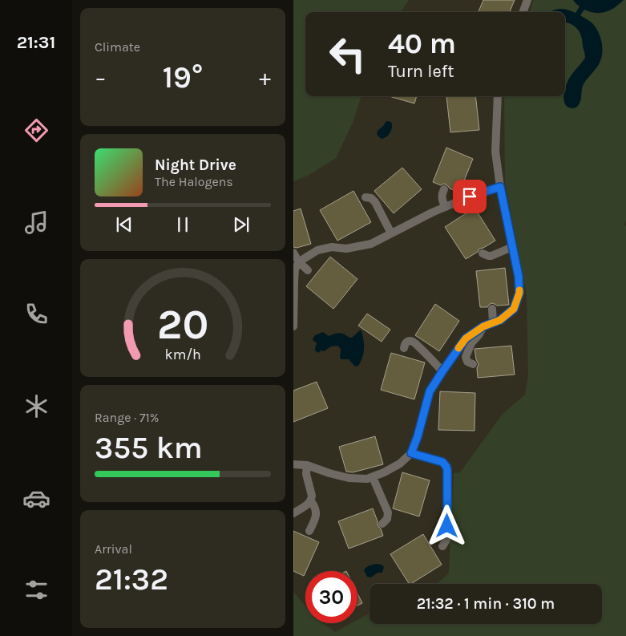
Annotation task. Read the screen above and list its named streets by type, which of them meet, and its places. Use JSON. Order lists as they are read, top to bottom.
{
  "page": {
    "tabs": "21:31",
    "tile": [
      "Climate",
      ["Range · 71%", "355 km"],
      ["Arrival", "21:32"]
    ],
    "turn": ["40 m", "Turn left"],
    "heat": ["−", "19°", "+"],
    "song": ["Night Drive", "The Halogens"],
    "limit": "30",
    "trip": "21:32 · 1 min · 310 m",
    "gauge": ["20", "km/h"]
  }
}
